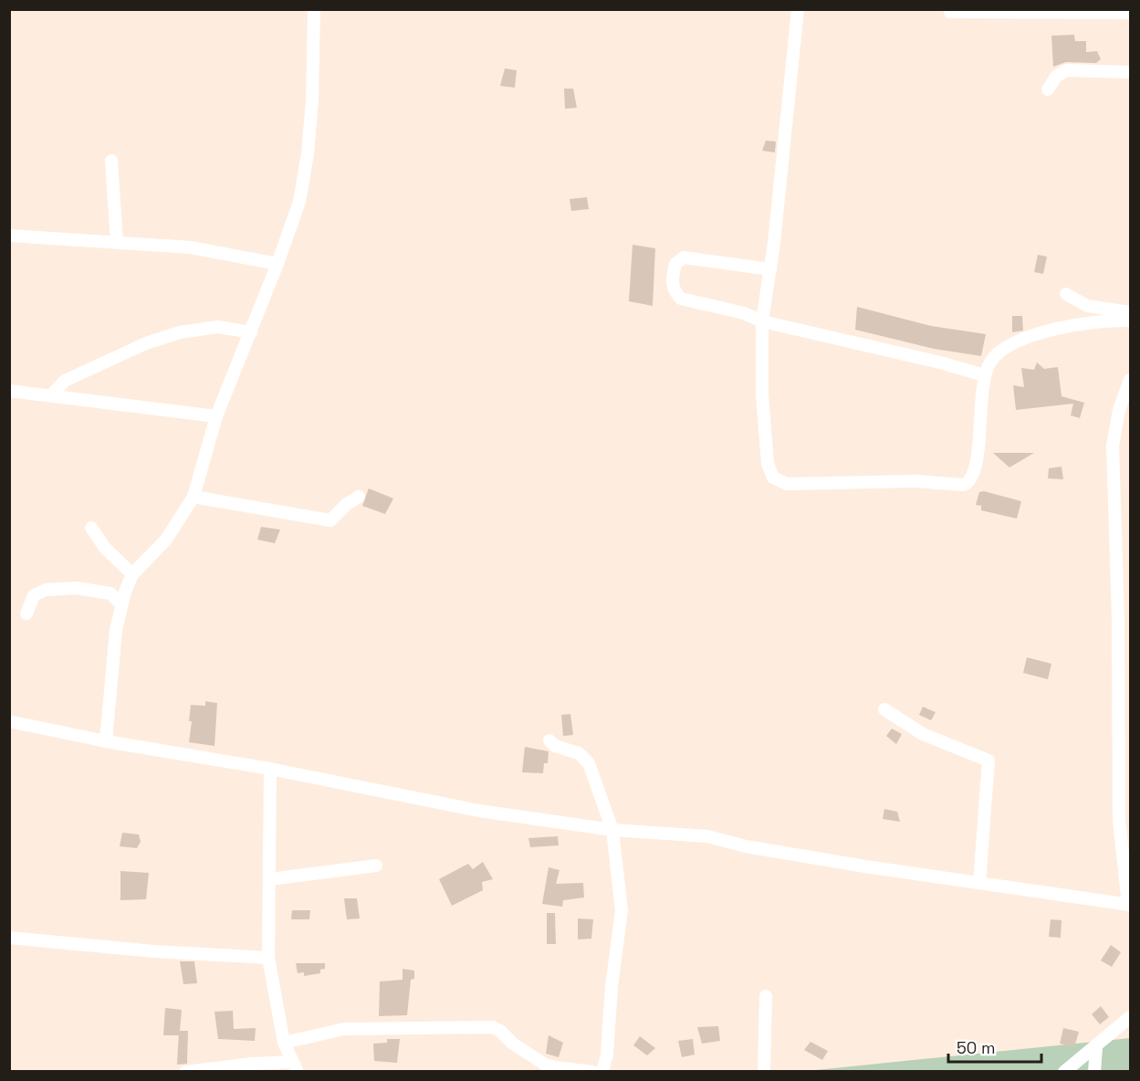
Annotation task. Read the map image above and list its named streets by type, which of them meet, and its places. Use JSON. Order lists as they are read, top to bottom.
{
  "scale_bar": "50 m"
}
